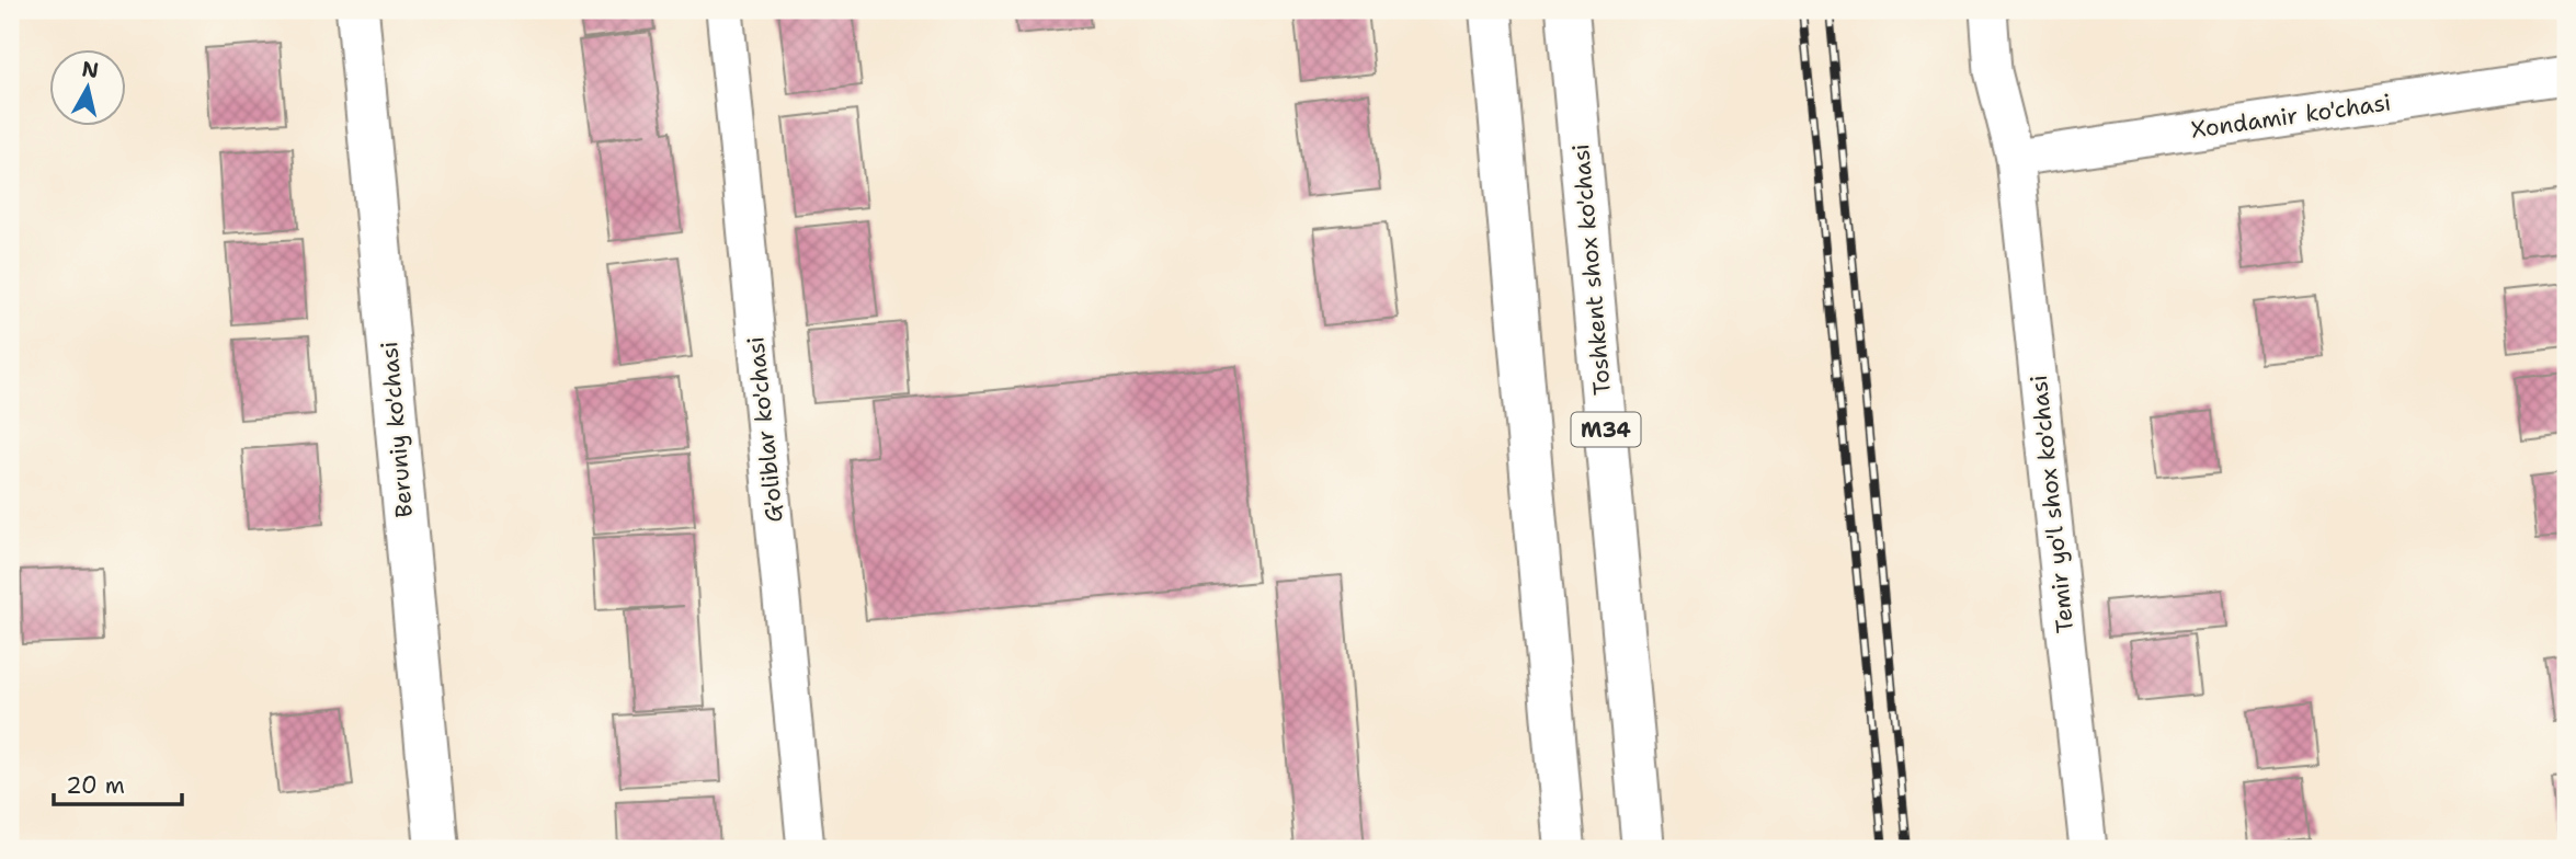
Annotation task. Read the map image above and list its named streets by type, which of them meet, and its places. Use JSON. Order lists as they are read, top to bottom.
{
  "streets": {
    "main road": ["Toshkent shox ko'chasi", "Beruniy ko'chasi", "M34"],
    "street": ["Xondamir ko'chasi", "G'oliblar ko'chasi", "Temir yo'l shox ko'chasi"]
  },
  "crossings": [
    ["Xondamir ko'chasi", "Temir yo'l shox ko'chasi"]
  ],
  "scale_bar": "20 m",
  "north": "top"
}
